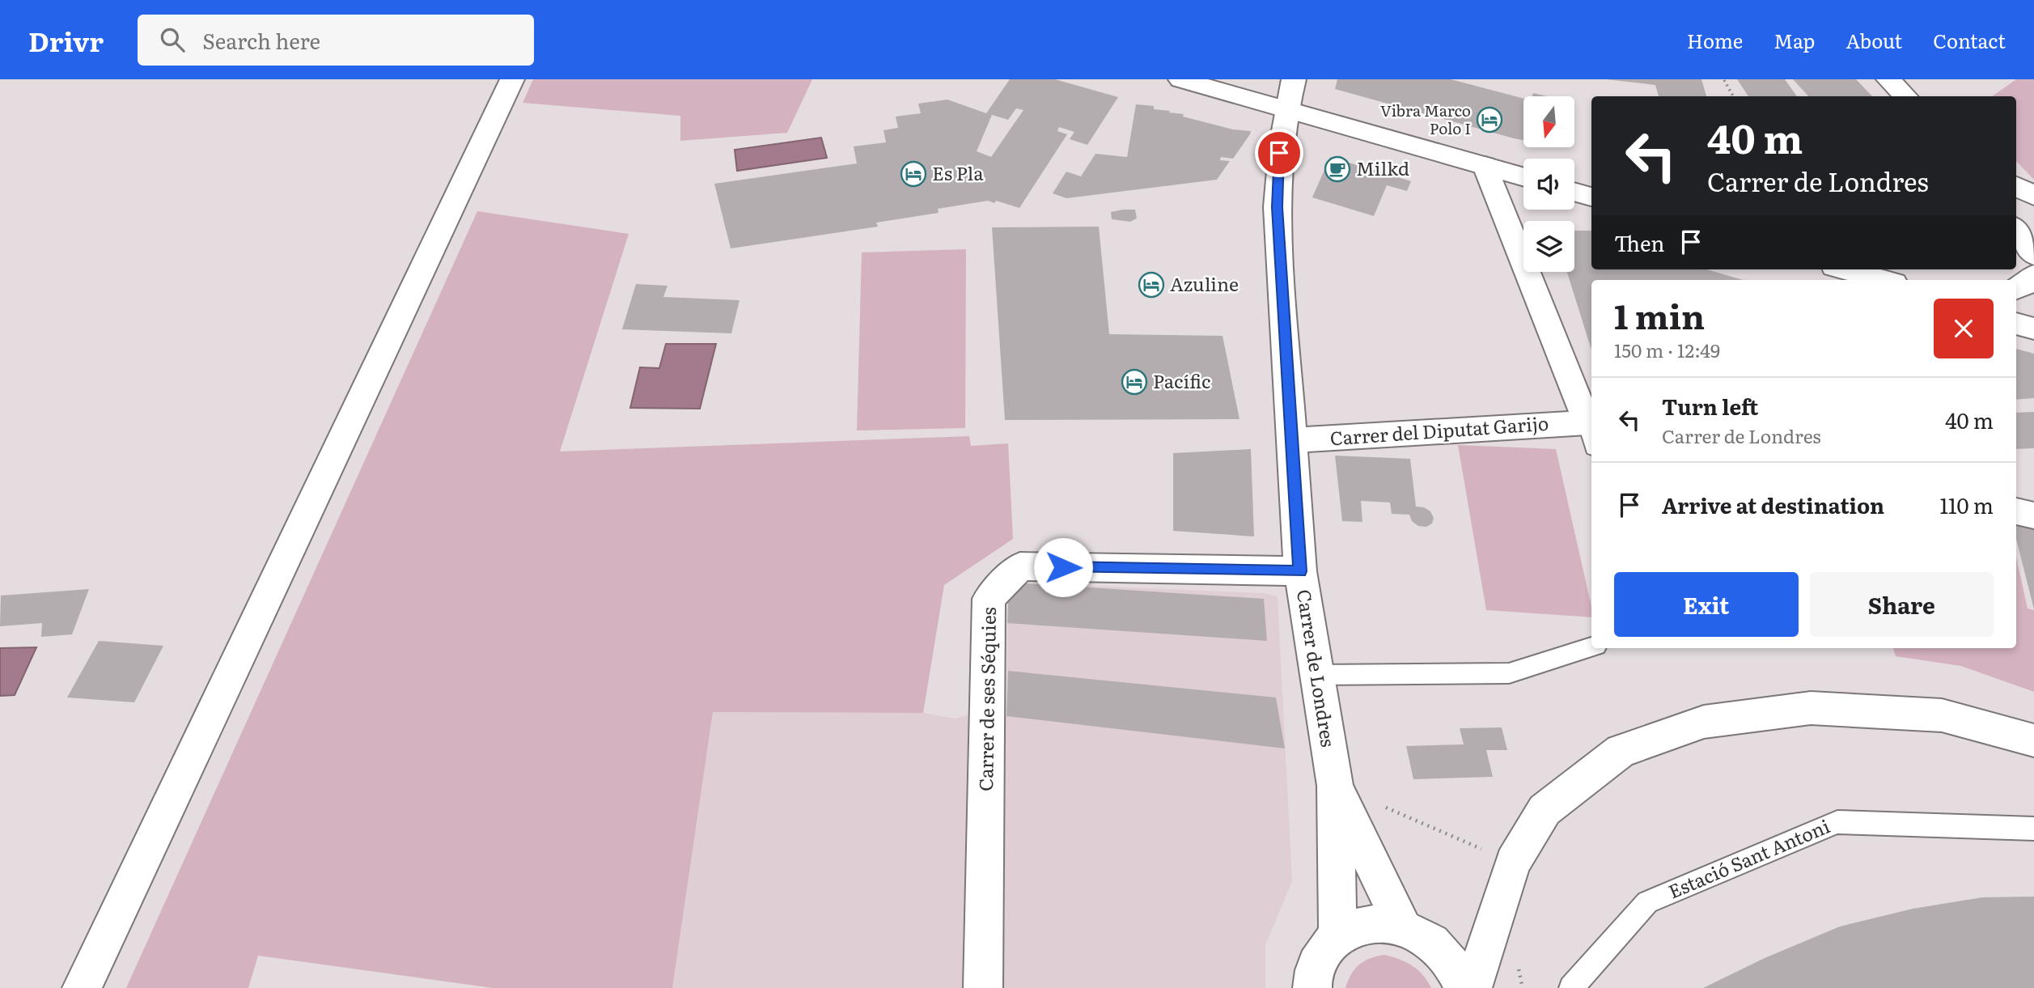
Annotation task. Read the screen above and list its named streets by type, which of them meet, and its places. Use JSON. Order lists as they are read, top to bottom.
{
  "streets": {
    "street": ["Carrer del Diputat Garijo", "Carrer de Londres", "Carrer de ses Séquies"],
    "lane": ["Estació Sant Antoni"]
  },
  "crossings": [
    ["Carrer del Diputat Garijo", "Carrer de Londres"],
    ["Carrer de Londres", "Carrer de ses Séquies"]
  ],
  "places": {
    "hotel": [
      "Vibra Marco Polo I",
      "Es Pla",
      "Azuline",
      "Pacífic"
    ],
    "cafe": ["Milkd"]
  },
  "north": "bottom",
  "page": {
    "header": "Drivr",
    "search": "Search here",
    "nav": [
      "Home",
      "Map",
      "About",
      "Contact"
    ],
    "turn": ["40 m", "Carrer de Londres"],
    "then": "Then",
    "heading": ["1 min", "150 m · 12:49"],
    "list": [
      {
        "name": "Turn left",
        "note": "Carrer de Londres",
        "value": "40 m"
      },
      {
        "name": "Arrive at destination",
        "value": "110 m"
      }
    ],
    "buttons": ["Exit", "Share"]
  }
}
